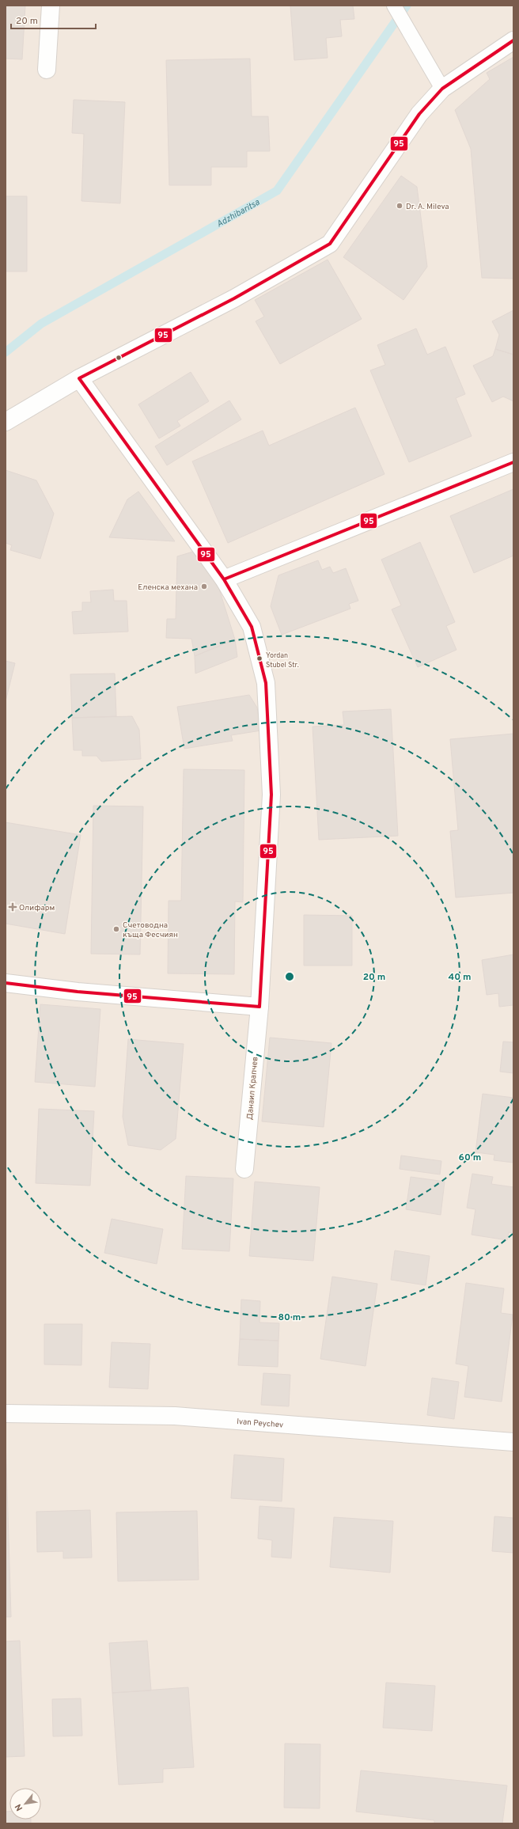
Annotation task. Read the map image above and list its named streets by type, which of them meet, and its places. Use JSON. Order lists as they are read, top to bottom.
{
  "streets": {
    "street": ["Данаил Крапчев", "Ivan Peychev"]
  },
  "water": ["Adzhibaritsa"],
  "places": {
    "other": [
      "Dr. A. Mileva",
      "Еленска механа",
      "Yordan Stubel Str.",
      "Счетоводна къща Фесчиян"
    ],
    "health": ["Олифарм"]
  },
  "lines": ["transit line 95"],
  "scale_bar": "20 m",
  "north": "bottom left",
  "rings": [
    "20 m",
    "40 m",
    "60 m",
    "80 m"
  ]
}
